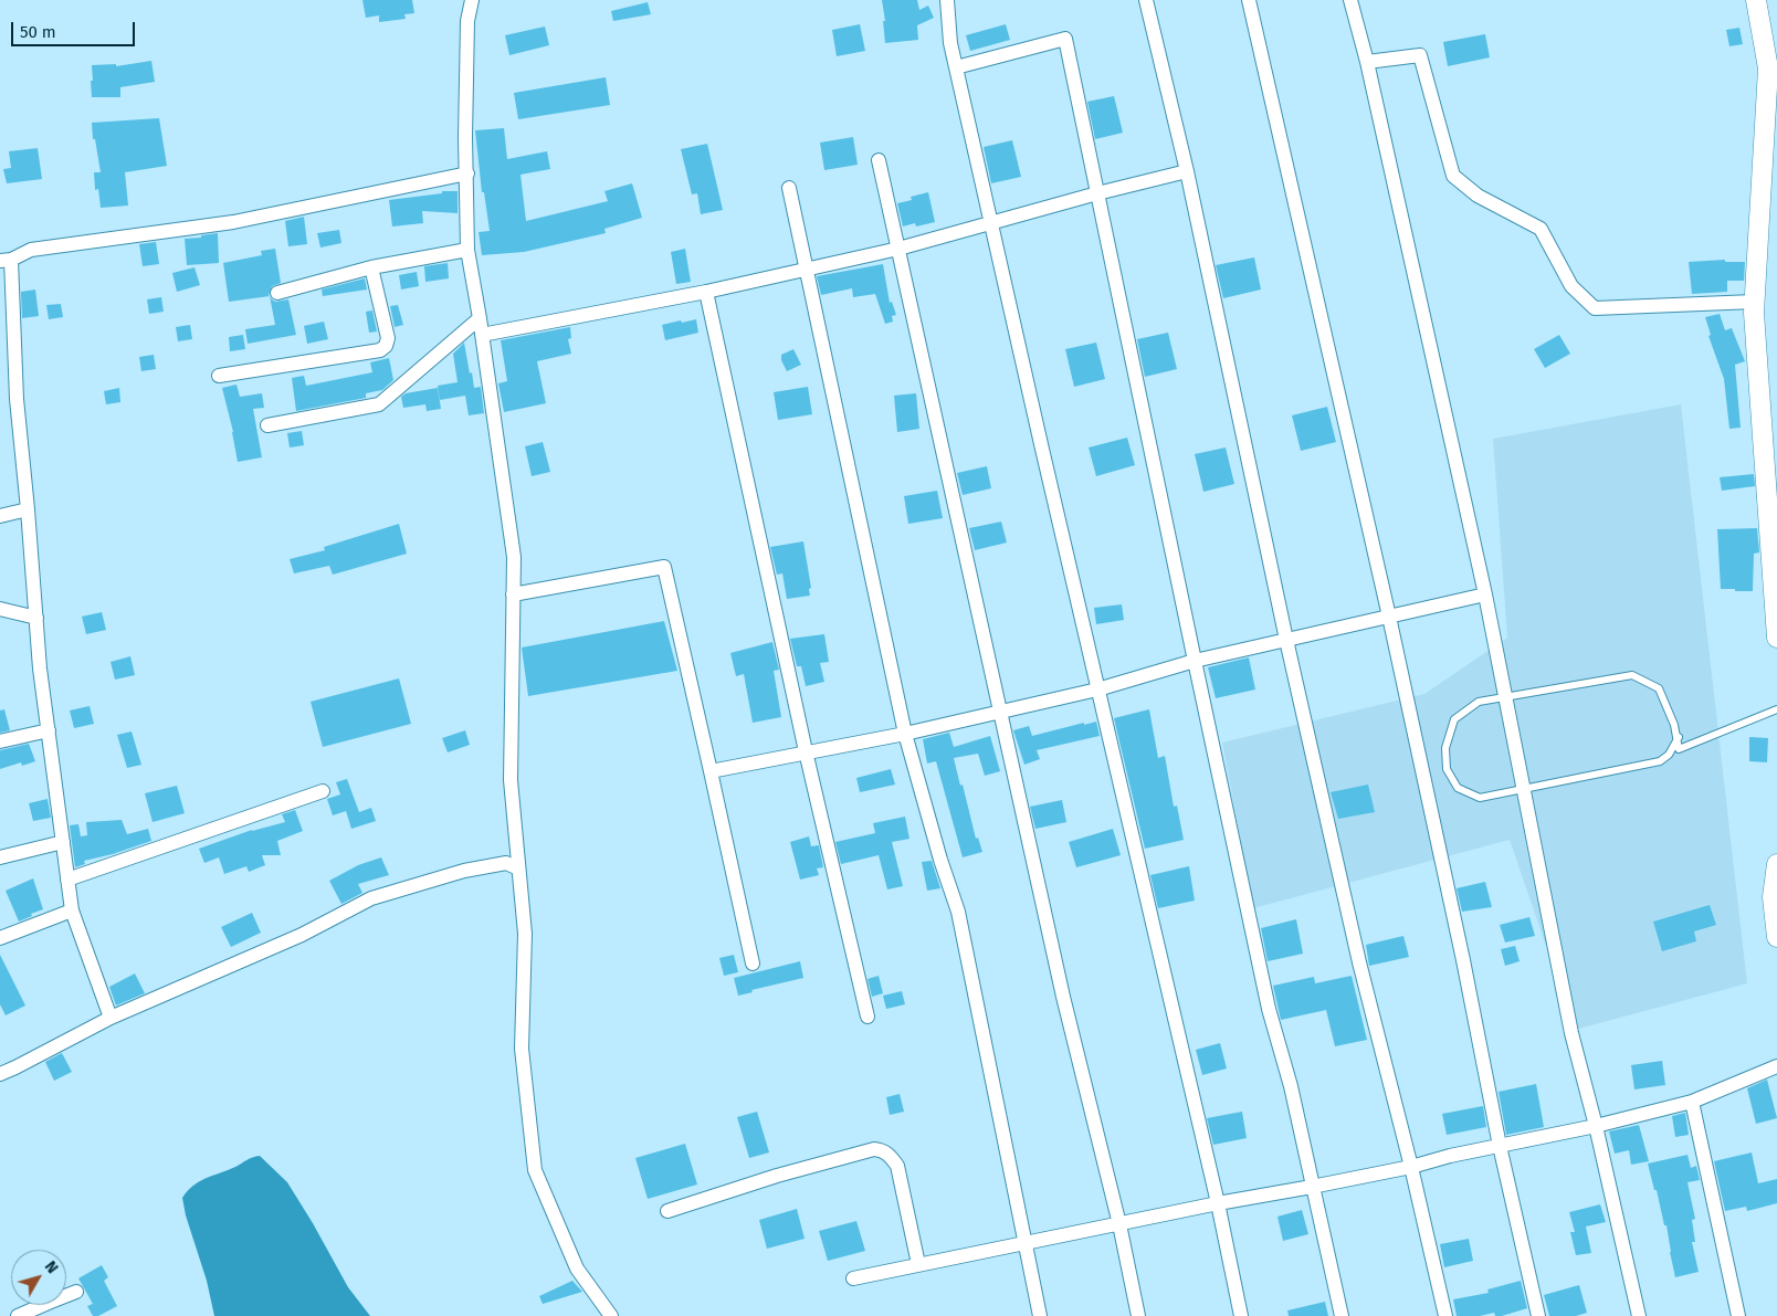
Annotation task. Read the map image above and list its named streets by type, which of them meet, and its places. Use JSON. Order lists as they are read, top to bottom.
{
  "scale_bar": "50 m",
  "north": "top right"
}
